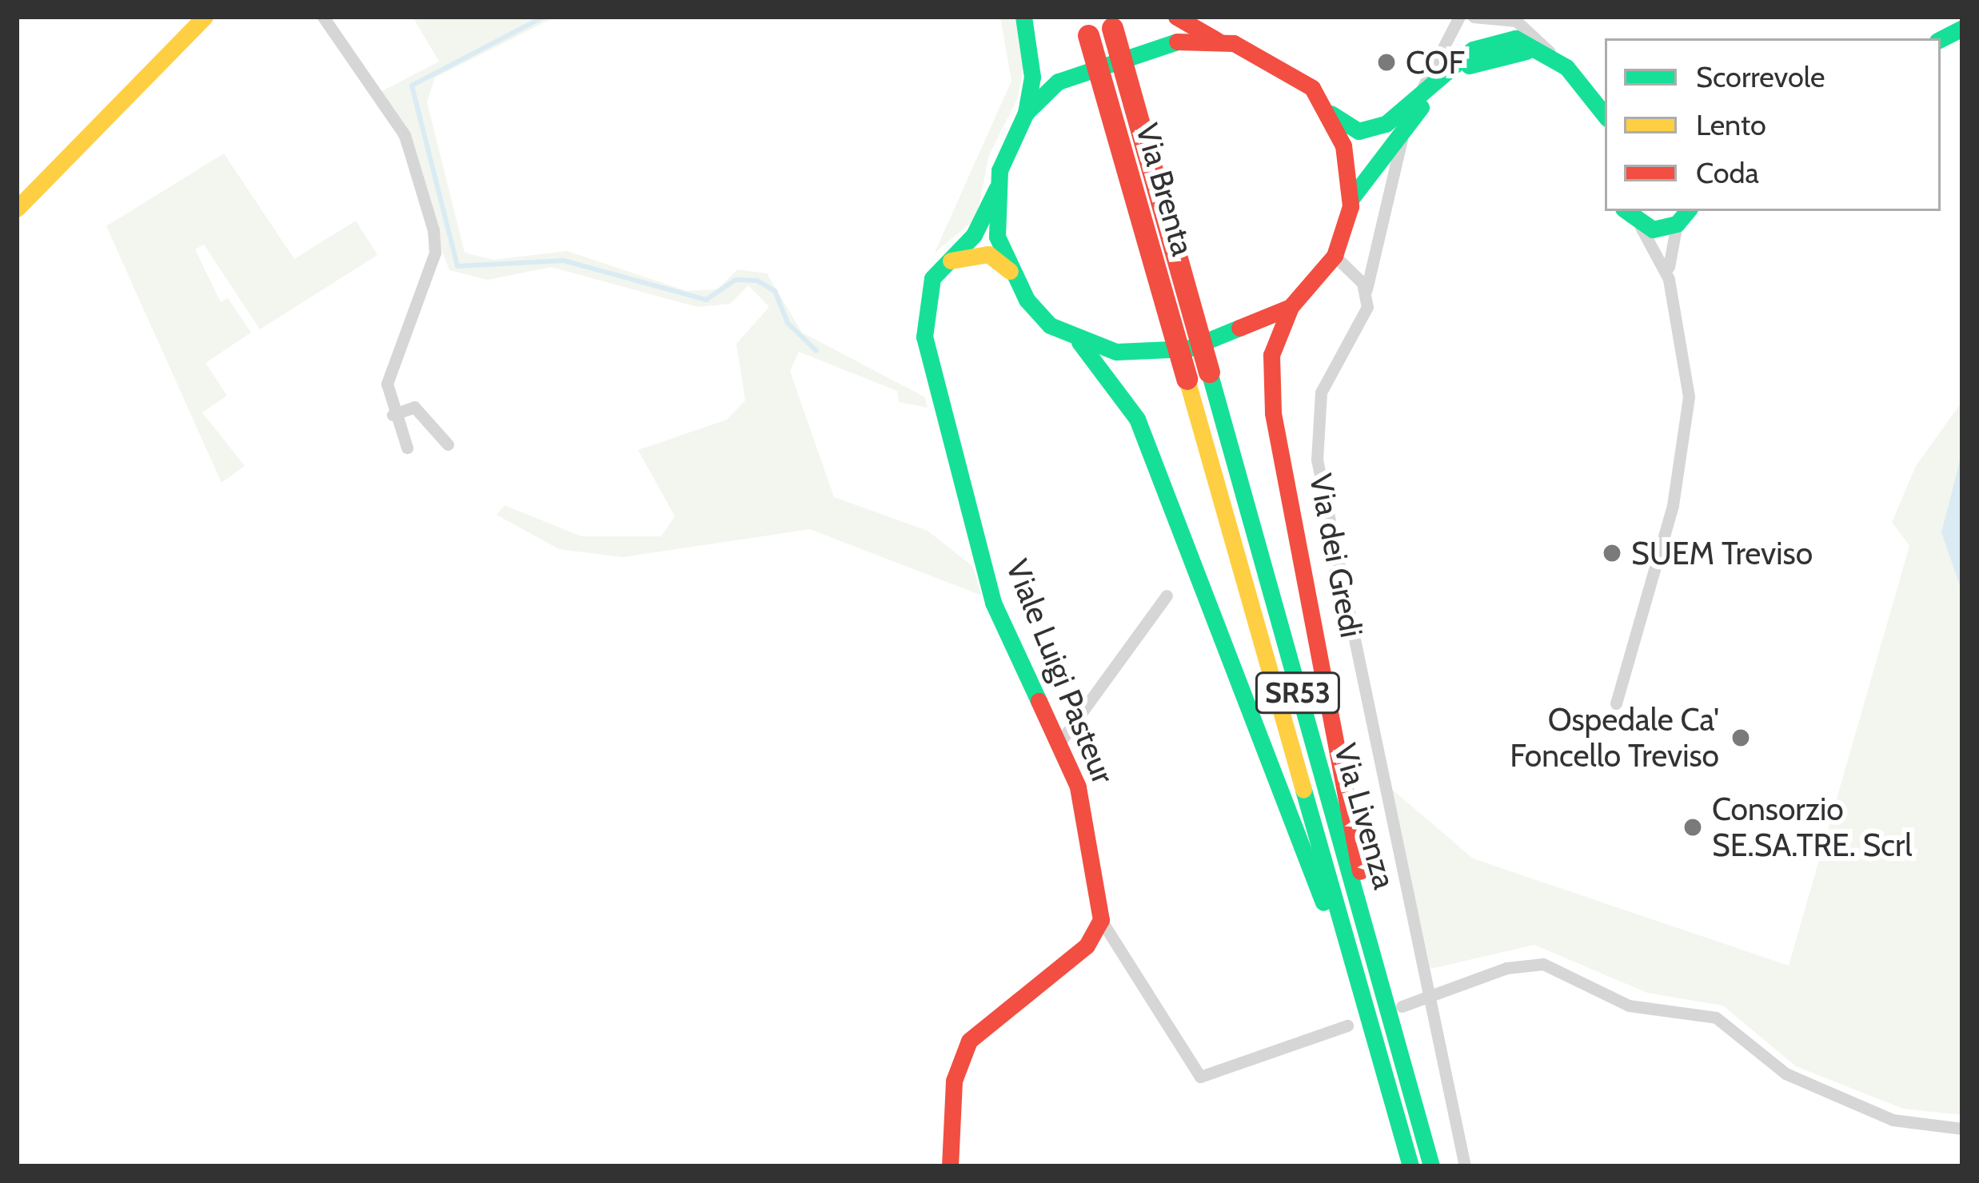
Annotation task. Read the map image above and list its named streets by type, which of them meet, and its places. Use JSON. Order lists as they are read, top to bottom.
{
  "streets": {
    "main road": [
      "Via Brenta",
      "Viale Luigi Pasteur",
      "SR53",
      "Via Livenza"
    ],
    "street": ["Via dei Gredi"]
  },
  "crossings": [
    ["Via Brenta", "Via Livenza"]
  ],
  "places": [
    "COF",
    "SUEM Treviso",
    "Ospedale Ca' Foncello Treviso",
    "Consorzio SE.SA.TRE. Scrl"
  ],
  "legend": ["Scorrevole", "Lento", "Coda"]
}
